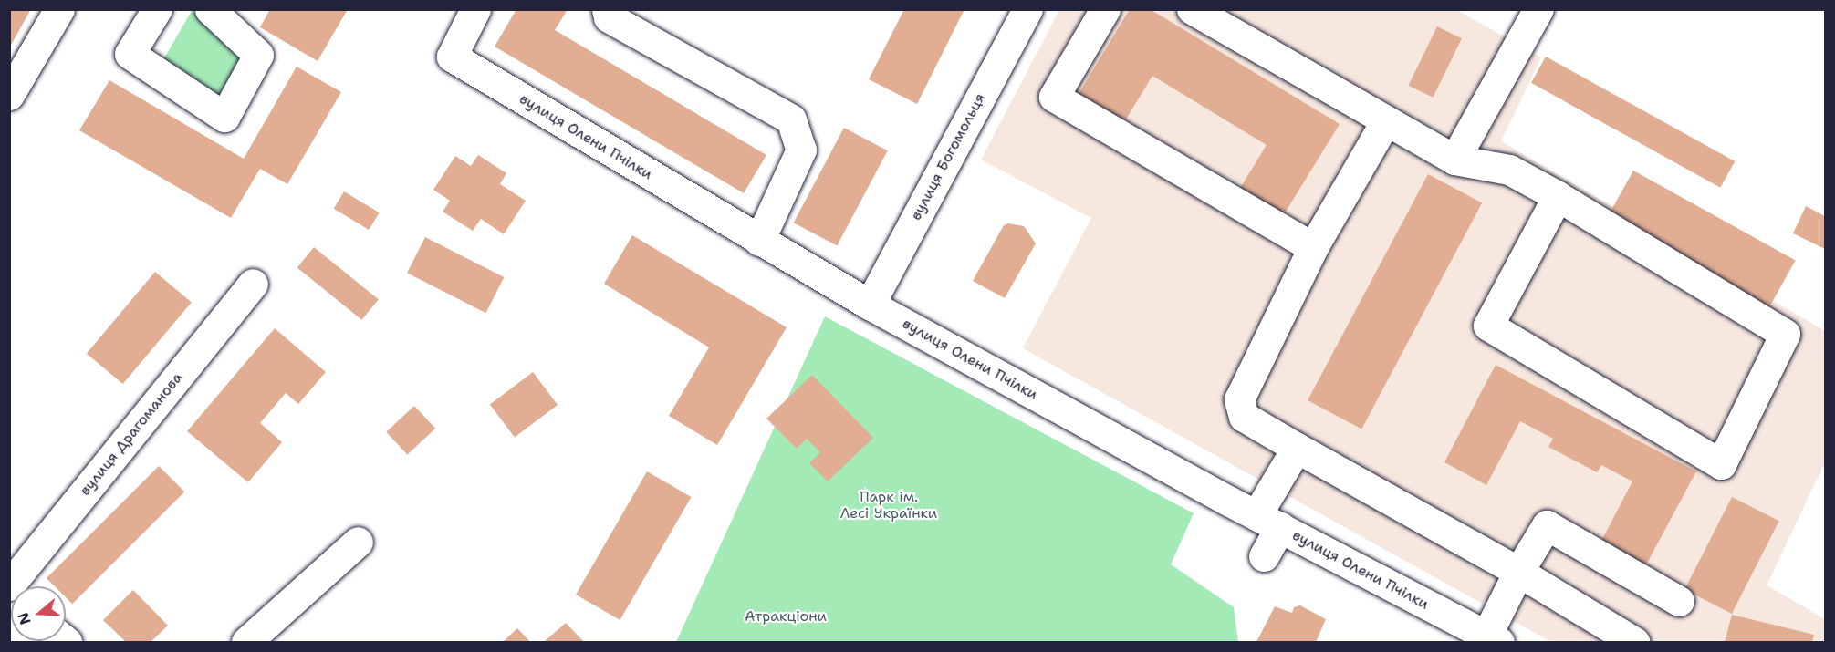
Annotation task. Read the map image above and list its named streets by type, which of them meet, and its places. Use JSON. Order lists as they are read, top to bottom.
{
  "streets": {
    "street": ["вулиця Олени Пчілки", "вулиця Богомольця", "вулиця Драгоманова"]
  },
  "crossings": [
    ["вулиця Олени Пчілки", "вулиця Богомольця"]
  ],
  "parks": ["Парк ім. Лесі Українки", "Атракціони"],
  "north": "left"
}
